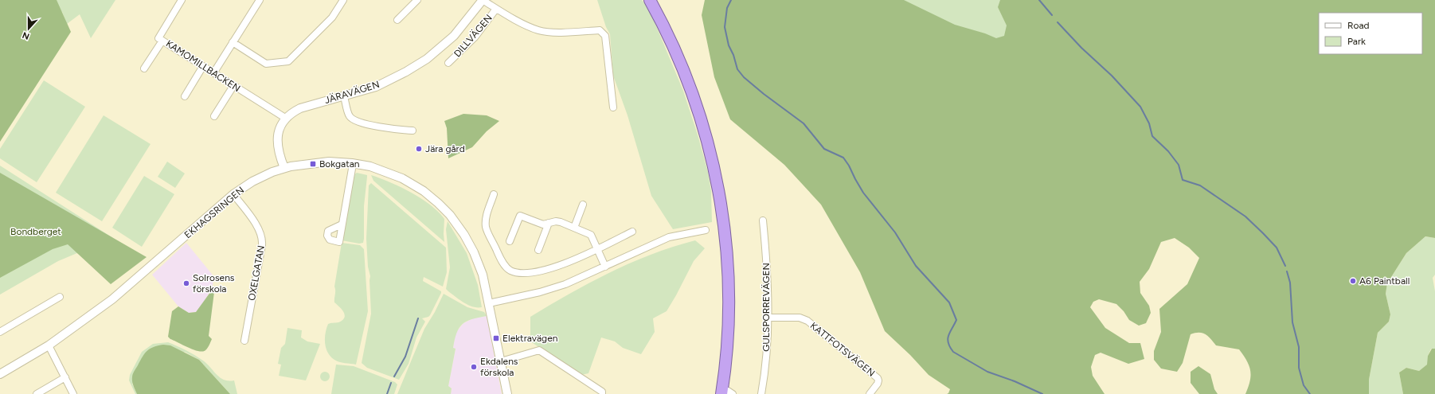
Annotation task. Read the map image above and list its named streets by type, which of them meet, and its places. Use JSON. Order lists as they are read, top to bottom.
{
  "streets": {
    "street": [
      "DILLVÄGEN",
      "KAMOMILLBACKEN",
      "JÄRAVÄGEN",
      "EKHAGSRINGEN",
      "OXELGATAN",
      "GULSPORREVÄGEN",
      "KATTFOTSVÄGEN"
    ]
  },
  "crossings": [
    ["KAMOMILLBACKEN", "JÄRAVÄGEN"],
    ["EKHAGSRINGEN", "OXELGATAN"],
    ["GULSPORREVÄGEN", "KATTFOTSVÄGEN"]
  ],
  "parks": ["Bondberget"],
  "places": {
    "other": [
      "Jära gård",
      "A6 Paintball",
      "Solrosens förskola",
      "Ekdalens förskola"
    ],
    "transit": ["Bokgatan", "Elektravägen"]
  },
  "legend": ["Road", "Park"],
  "north": "bottom"
}
